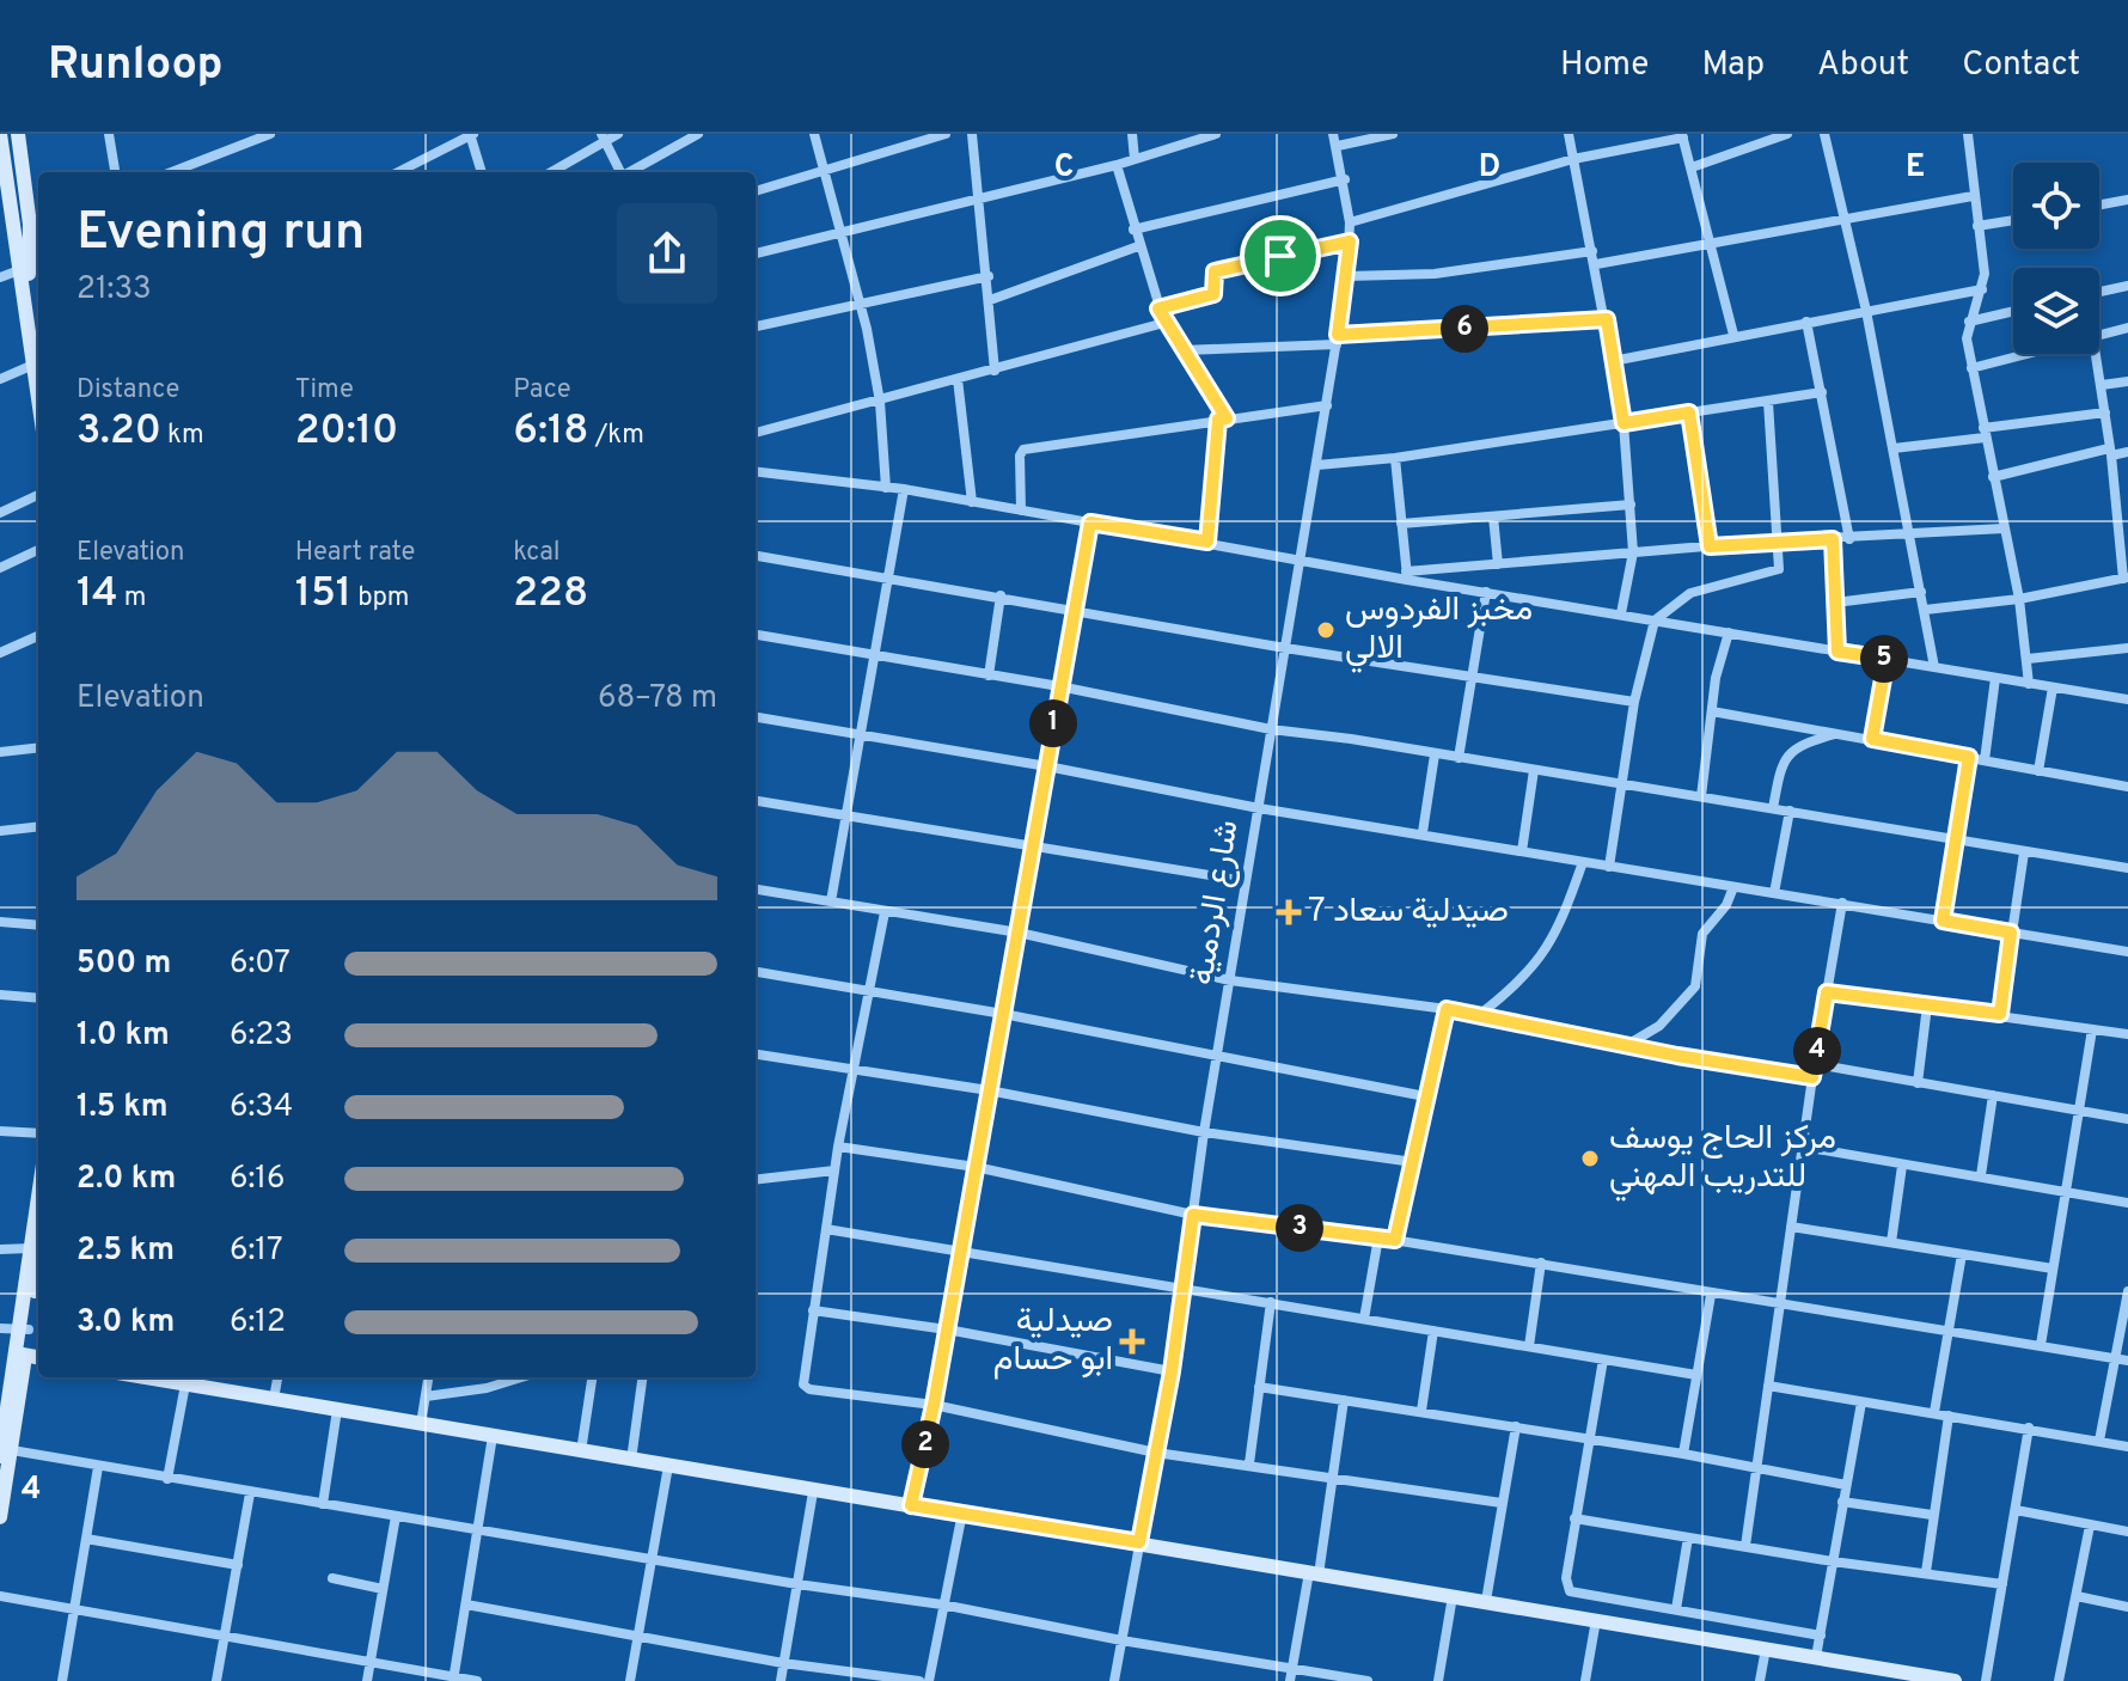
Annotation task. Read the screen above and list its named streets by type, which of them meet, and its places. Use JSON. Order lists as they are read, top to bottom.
{
  "streets": {
    "street": ["شارع الردمية"]
  },
  "places": {
    "other": ["مخبز الفردوس الالي", "مركز الحاج يوسف للتدريب المهني"],
    "health": ["صيدلية سعاد 7", "صيدلية ابو حسام"]
  },
  "page": {
    "header": "Runloop",
    "nav": [
      "Home",
      "Map",
      "About",
      "Contact"
    ],
    "heading": ["Evening run", "21:33"],
    "pins": [
      "6",
      "5",
      "1",
      "4",
      "3",
      "2"
    ],
    "stats": [
      ["Distance", "3.20 km"],
      ["Time", "20:10"],
      ["Pace", "6:18 /km"],
      ["Elevation", "14 m"],
      ["Heart rate", "151 bpm"],
      ["kcal", "228"]
    ],
    "chart": ["Elevation", "68–78 m"],
    "list": [
      {
        "name": "500 m",
        "note": "6:07"
      },
      {
        "name": "1.0 km",
        "note": "6:23"
      },
      {
        "name": "1.5 km",
        "note": "6:34"
      },
      {
        "name": "2.0 km",
        "note": "6:16"
      },
      {
        "name": "2.5 km",
        "note": "6:17"
      },
      {
        "name": "3.0 km",
        "note": "6:12"
      }
    ]
  },
  "grid": {
    "columns": ["C", "D", "E"],
    "rows": ["4"]
  }
}
